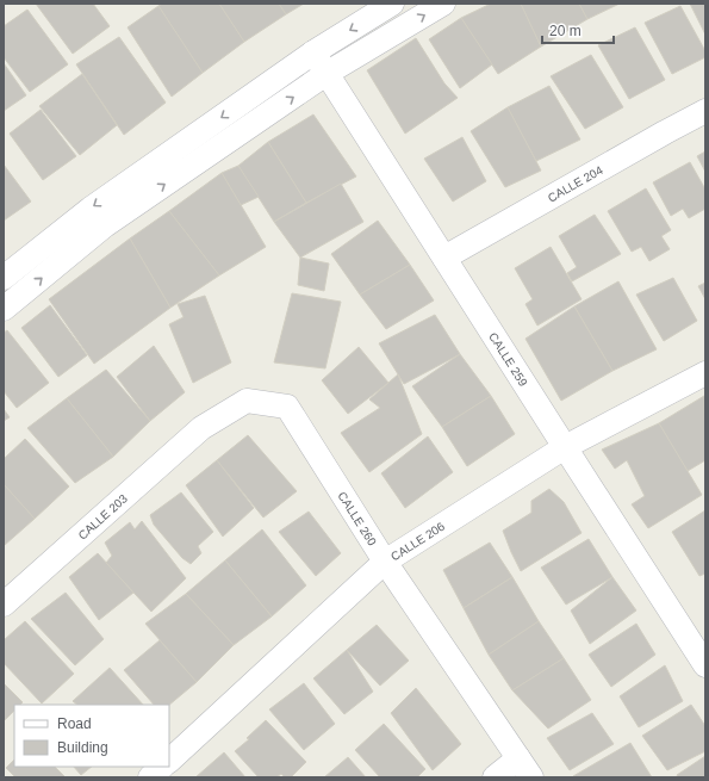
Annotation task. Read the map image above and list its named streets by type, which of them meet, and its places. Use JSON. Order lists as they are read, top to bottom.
{
  "streets": {
    "street": [
      "CALLE 204",
      "CALLE 259",
      "CALLE 203",
      "CALLE 260",
      "CALLE 206"
    ]
  },
  "crossings": [
    ["CALLE 204", "CALLE 259"],
    ["CALLE 259", "CALLE 206"],
    ["CALLE 203", "CALLE 260"],
    ["CALLE 260", "CALLE 206"]
  ],
  "legend": ["Road", "Building"],
  "scale_bar": "20 m"
}
